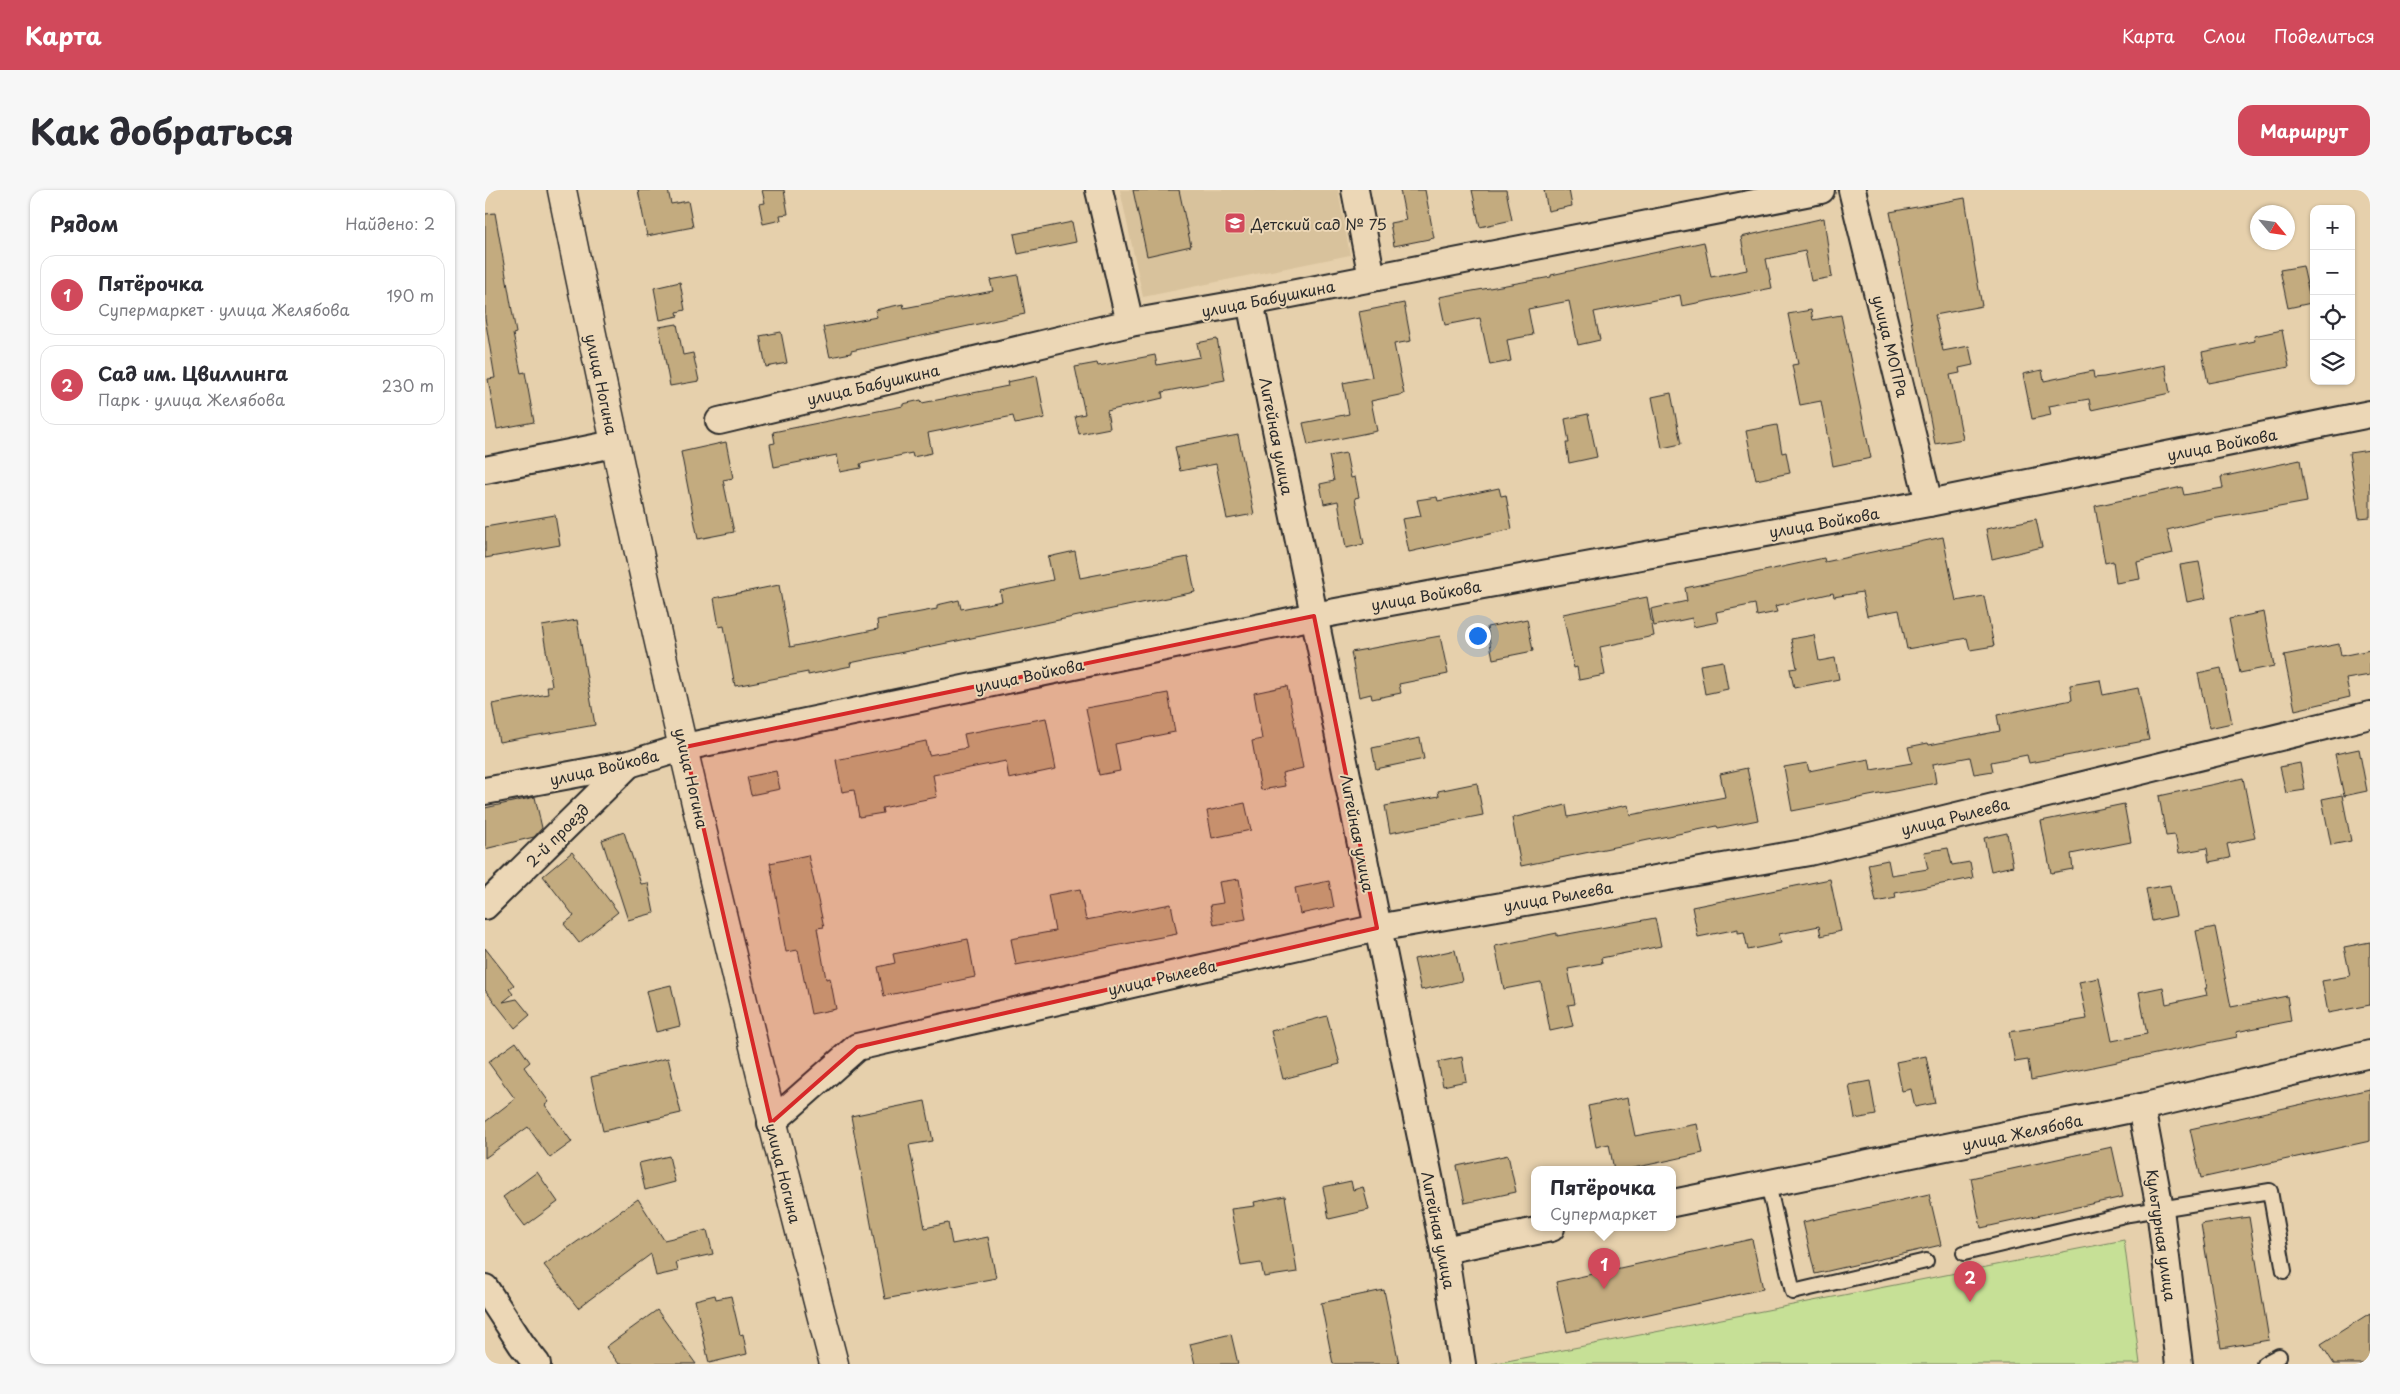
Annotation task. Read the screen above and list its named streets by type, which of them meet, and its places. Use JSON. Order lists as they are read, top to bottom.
{
  "streets": {
    "street": [
      "улица Бабушкина",
      "улица МОПРа",
      "улица Ногина",
      "Литейная улица",
      "улица Войкова",
      "улица Рылеева",
      "2-й проезд",
      "улица Желябова",
      "Культурная улица"
    ]
  },
  "crossings": [
    ["улица Бабушкина", "Литейная улица"],
    ["улица МОПРа", "улица Войкова"],
    ["улица Ногина", "улица Войкова"],
    ["улица Ногина", "улица Рылеева"],
    ["Литейная улица", "улица Войкова"],
    ["Литейная улица", "улица Рылеева"],
    ["улица Войкова", "2-й проезд"],
    ["улица Желябова", "Культурная улица"]
  ],
  "places": {
    "school or university": ["Детский сад № 75"]
  },
  "north": "bottom right",
  "page": {
    "header": "Карта",
    "nav": ["Карта", "Слои", "Поделиться"],
    "title": "Как добраться",
    "buttons": "Маршрут",
    "heading": ["Рядом", "Найдено: 2"],
    "map_buttons": ["+", "−"],
    "list": [
      {
        "mark": "1",
        "name": "Пятёрочка",
        "note": "Супермаркет · улица Желябова",
        "value": "190 m"
      },
      {
        "mark": "2",
        "name": "Сад им. Цвиллинга",
        "note": "Парк · улица Желябова",
        "value": "230 m"
      }
    ],
    "popup": ["Пятёрочка", "Супермаркет"],
    "pins": ["1", "2"]
  }
}
